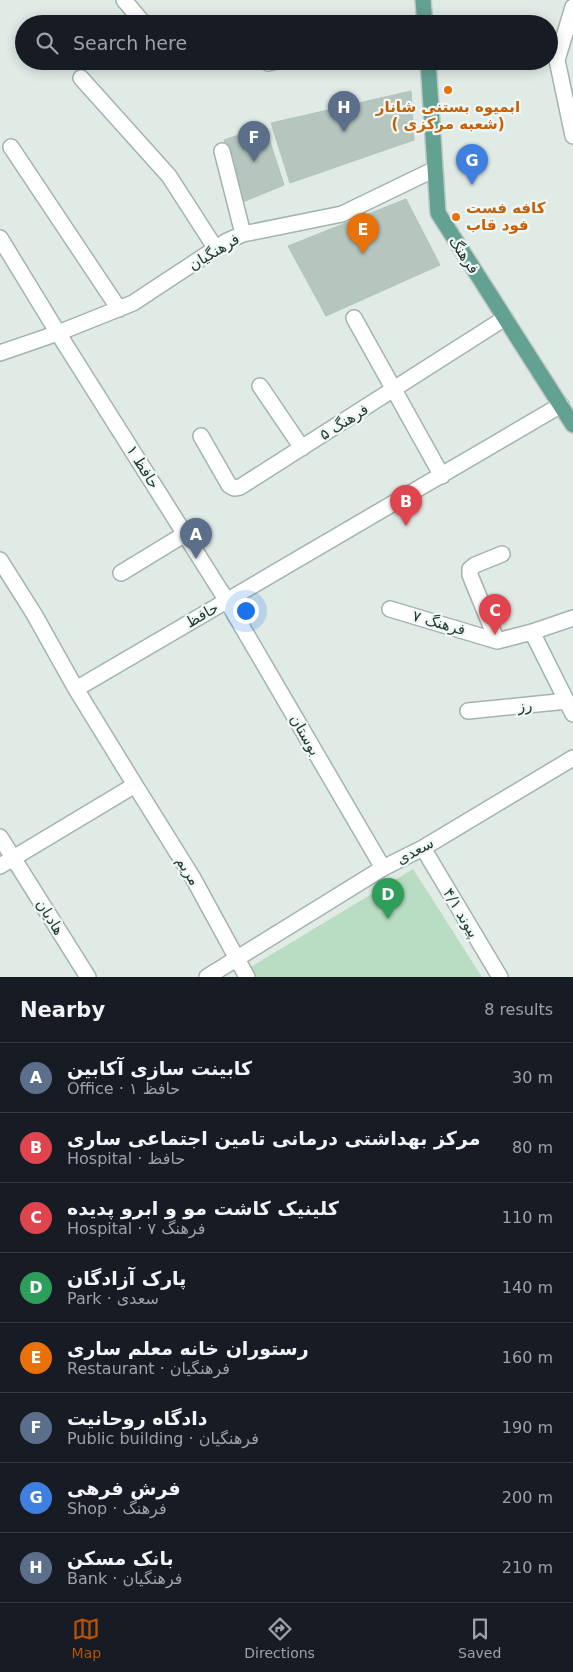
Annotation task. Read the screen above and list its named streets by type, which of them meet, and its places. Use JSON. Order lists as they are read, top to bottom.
{
  "streets": {
    "main road": ["فرهنگ"],
    "street": [
      "فرهنگیان",
      "فرهنگ ۵",
      "حافظ ۱",
      "حافظ",
      "فرهنگ ۷",
      "رز",
      "بوستان",
      "سعدی",
      "مریم",
      "پیوند ۴/۱",
      "هادیان"
    ]
  },
  "crossings": [
    ["فرهنگیان", "فرهنگ"],
    ["فرهنگیان", "حافظ ۱"],
    ["فرهنگ", "فرهنگ ۵"],
    ["فرهنگ", "حافظ"],
    ["حافظ ۱", "حافظ"],
    ["حافظ ۱", "بوستان"],
    ["حافظ", "بوستان"],
    ["بوستان", "سعدی"],
    ["سعدی", "مریم"],
    ["سعدی", "پیوند ۴/۱"]
  ],
  "places": ["ابمیوه بستنی شانار ( شعبه مرکزی)", "کافه فست فود قاب"],
  "page": {
    "search": "Search here",
    "pins": [
      "H",
      "F",
      "G",
      "E",
      "B",
      "A",
      "C",
      "D"
    ],
    "heading": ["Nearby", "8 results"],
    "list": [
      {
        "mark": "A",
        "name": "کابینت سازی آکابین",
        "note": "Office · حافظ ۱",
        "value": "30 m"
      },
      {
        "mark": "B",
        "name": "مرکز بهداشتی درمانی تامین اجتماعی ساری",
        "note": "Hospital · حافظ",
        "value": "80 m"
      },
      {
        "mark": "C",
        "name": "کلینیک کاشت مو و ابرو پدیده",
        "note": "Hospital · فرهنگ ۷",
        "value": "110 m"
      },
      {
        "mark": "D",
        "name": "پارک آزادگان",
        "note": "Park · سعدی",
        "value": "140 m"
      },
      {
        "mark": "E",
        "name": "رستوران خانه معلم ساری",
        "note": "Restaurant · فرهنگیان",
        "value": "160 m"
      },
      {
        "mark": "F",
        "name": "دادگاه روحانیت",
        "note": "Public building · فرهنگیان",
        "value": "190 m"
      },
      {
        "mark": "G",
        "name": "فرش فرهی",
        "note": "Shop · فرهنگ",
        "value": "200 m"
      },
      {
        "mark": "H",
        "name": "بانک مسکن",
        "note": "Bank · فرهنگیان",
        "value": "210 m"
      }
    ],
    "nav": ["Map", "Directions", "Saved"]
  }
}
